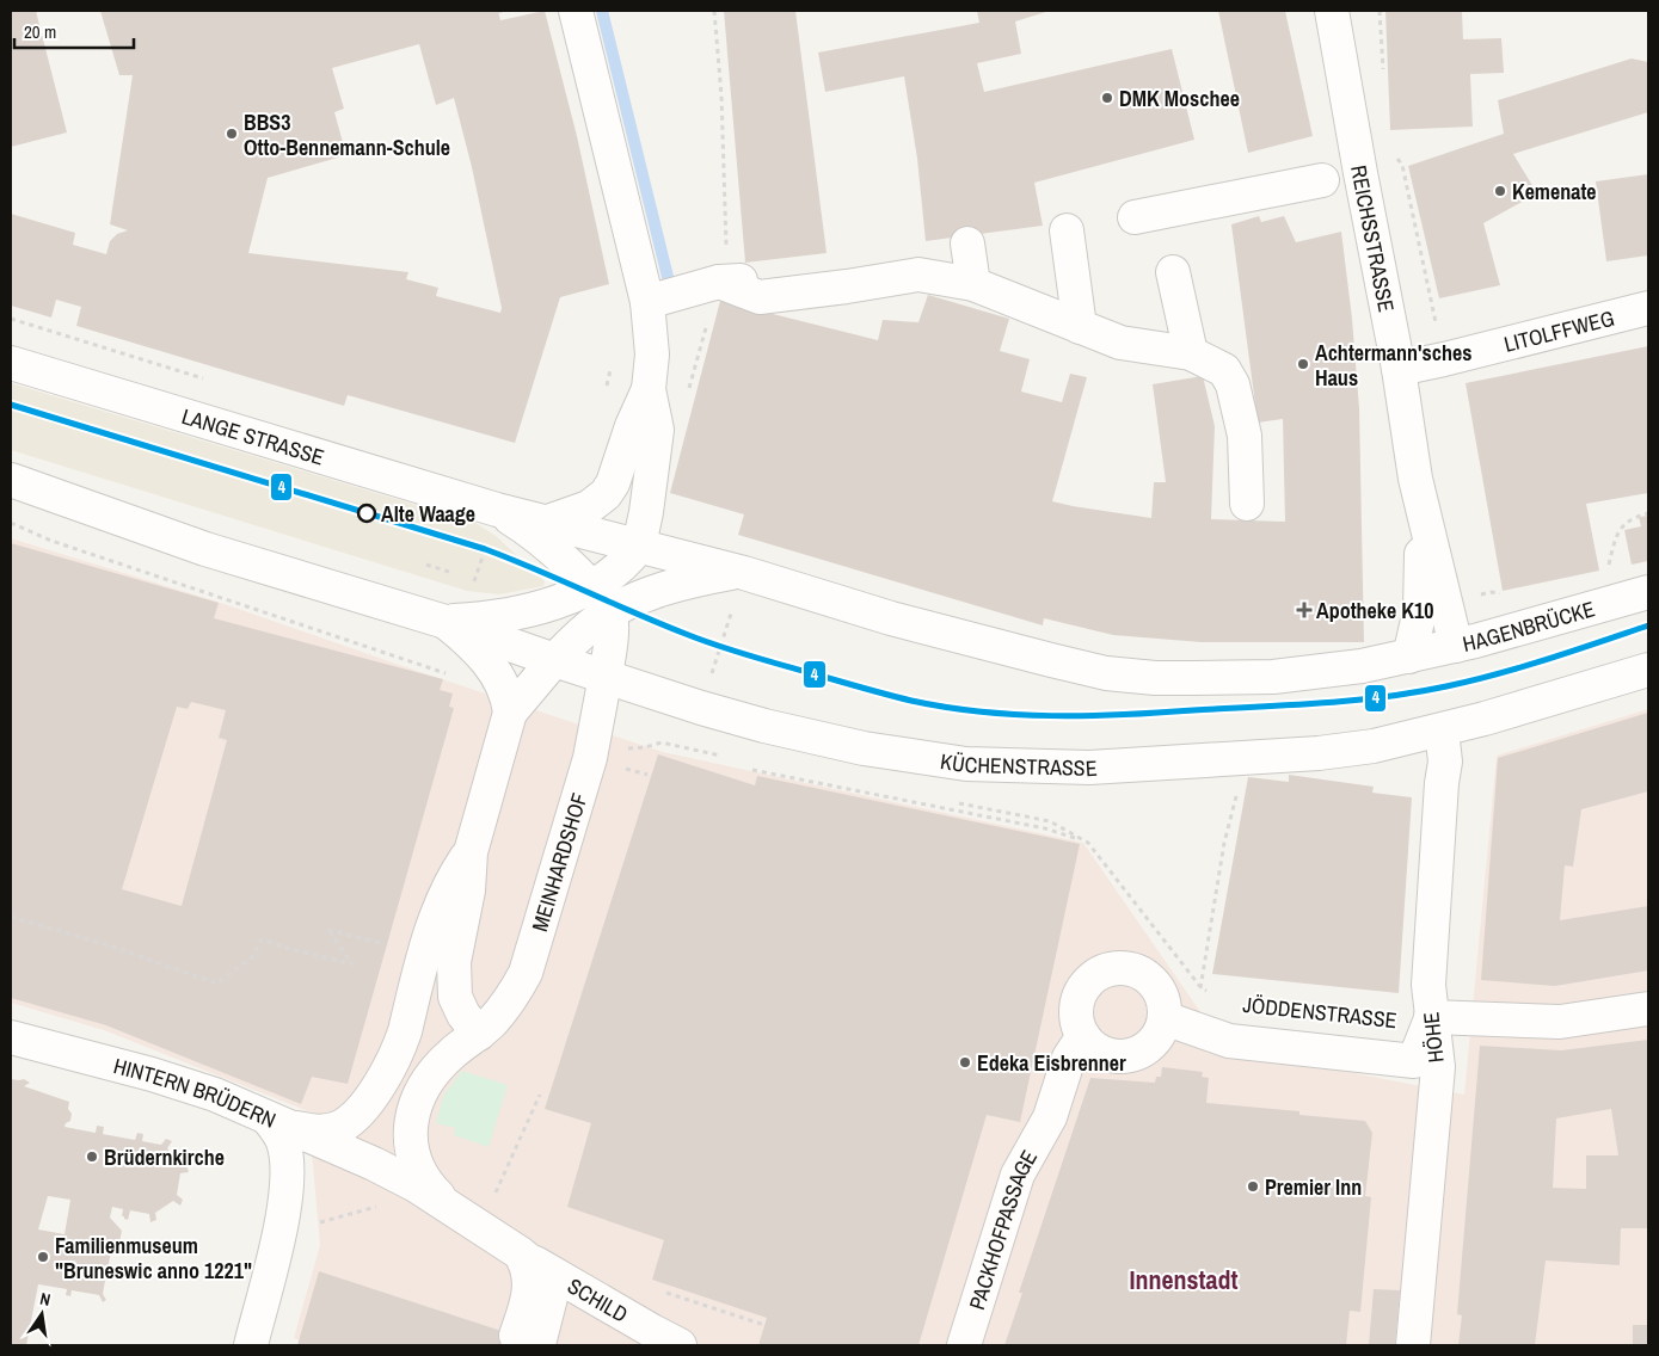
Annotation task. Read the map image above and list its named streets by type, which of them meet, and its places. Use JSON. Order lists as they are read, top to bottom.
{
  "streets": {
    "street": [
      "REICHSSTRASSE",
      "LITOLFFWEG",
      "LANGE STRASSE",
      "HAGENBRÜCKE",
      "KÜCHENSTRASSE",
      "MEINHARDSHOF",
      "JÖDDENSTRASSE",
      "HÖHE",
      "HINTERN BRÜDERN",
      "PACKHOFPASSAGE",
      "SCHILD"
    ]
  },
  "crossings": [
    ["REICHSSTRASSE", "LITOLFFWEG"],
    ["REICHSSTRASSE", "HAGENBRÜCKE"],
    ["KÜCHENSTRASSE", "MEINHARDSHOF"],
    ["KÜCHENSTRASSE", "HÖHE"],
    ["MEINHARDSHOF", "HINTERN BRÜDERN"],
    ["JÖDDENSTRASSE", "HÖHE"],
    ["JÖDDENSTRASSE", "PACKHOFPASSAGE"],
    ["HINTERN BRÜDERN", "SCHILD"]
  ],
  "districts": ["Innenstadt"],
  "places": {
    "other": [
      "DMK Moschee",
      "BBS3 Otto-Bennemann-Schule",
      "Kemenate",
      "Achtermann'sches Haus",
      "Alte Waage",
      "Edeka Eisbrenner",
      "Brüdernkirche",
      "Premier Inn",
      "Familienmuseum \"Bruneswic anno 1221\""
    ],
    "health": ["Apotheke K10"]
  },
  "lines": ["transit line 4"],
  "scale_bar": "20 m",
  "north": "top"
}
